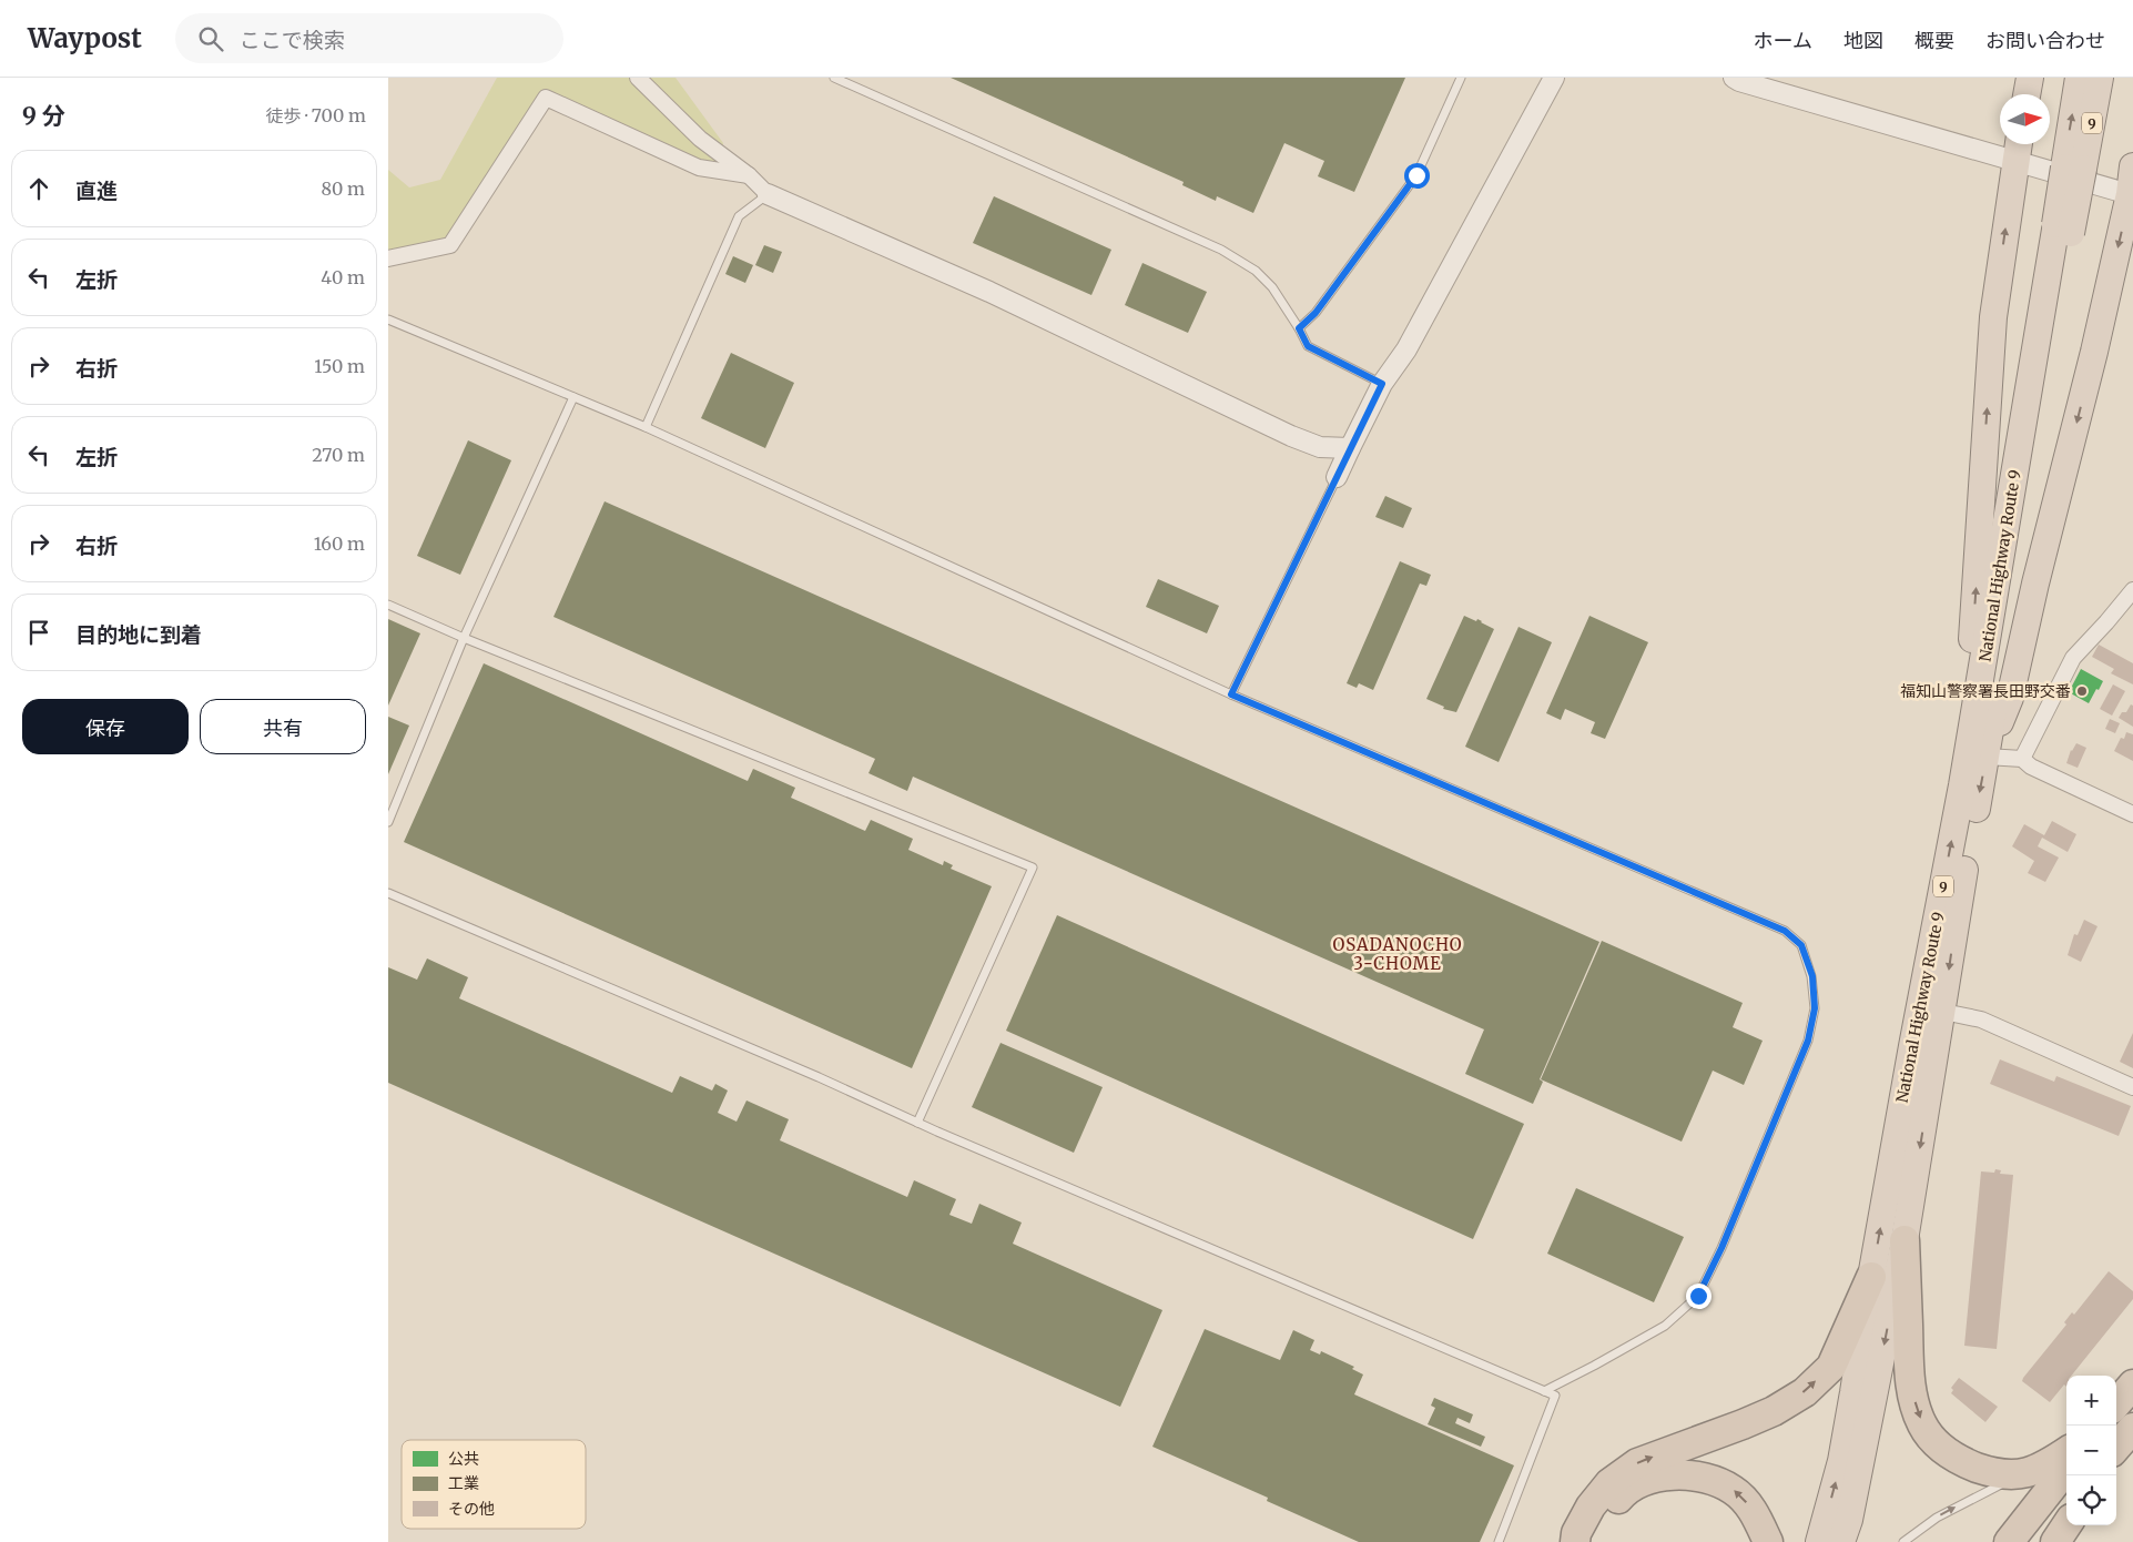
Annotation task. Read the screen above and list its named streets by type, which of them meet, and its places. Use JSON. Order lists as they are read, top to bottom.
{
  "streets": {
    "highway": ["9", "National Highway Route 9"]
  },
  "districts": ["OSADANOCHO 3-CHOME"],
  "places": ["福知山警察署長田野交番"],
  "legend": ["公共", "工業", "その他"],
  "north": "right",
  "page": {
    "header": "Waypost",
    "search": "ここで検索",
    "nav": [
      "ホーム",
      "地図",
      "概要",
      "お問い合わせ"
    ],
    "heading": ["9 分", "徒歩 · 700 m"],
    "list": [
      ["直進", "80 m"],
      ["左折", "40 m"],
      ["右折", "150 m"],
      ["左折", "270 m"],
      ["右折", "160 m"],
      "目的地に到着"
    ],
    "buttons": ["保存", "共有"],
    "map_buttons": ["+", "−"]
  }
}
